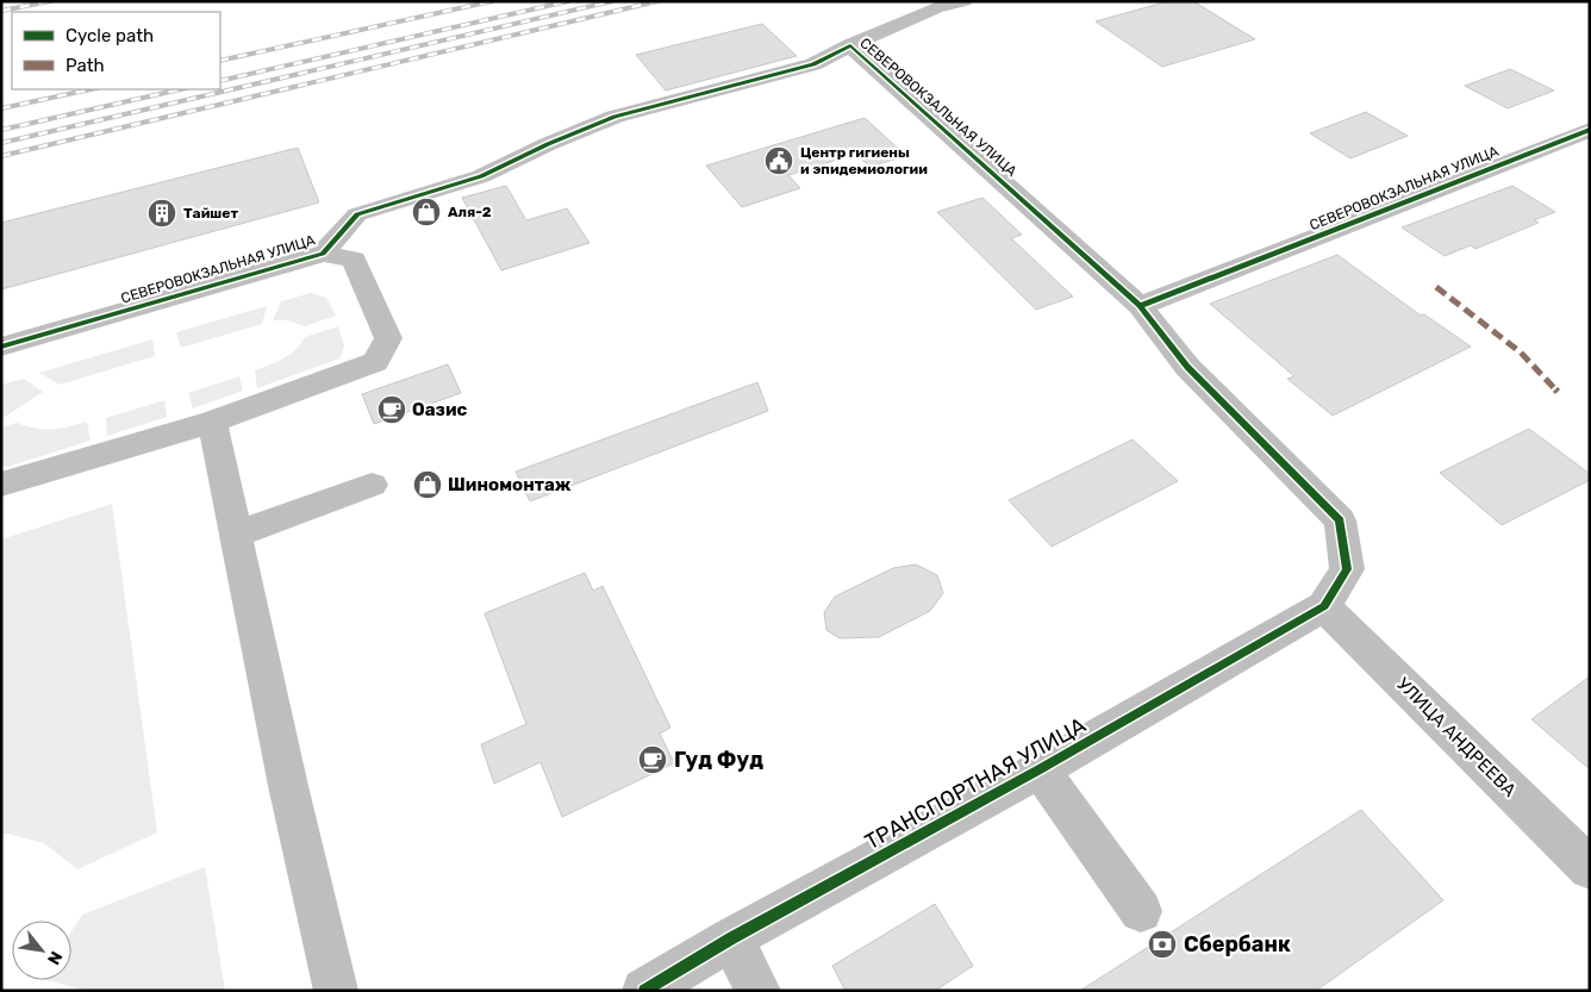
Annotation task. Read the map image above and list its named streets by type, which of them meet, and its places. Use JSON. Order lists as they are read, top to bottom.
{
  "streets": {
    "street": ["СЕВЕРОВОКЗАЛЬНАЯ УЛИЦА", "УЛИЦА АНДРЕЕВА", "ТРАНСПОРТНАЯ УЛИЦА"]
  },
  "crossings": [
    ["УЛИЦА АНДРЕЕВА", "ТРАНСПОРТНАЯ УЛИЦА"]
  ],
  "places": {
    "public building": ["Центр гигиены и эпидемиологии"],
    "shop": ["Аля-2", "Шиномонтаж"],
    "building": ["Тайшет"],
    "cafe": ["Оазис", "Гуд Фуд"],
    "bank": ["Сбербанк"]
  },
  "legend": ["Cycle path", "Path"],
  "north": "bottom right"
}
